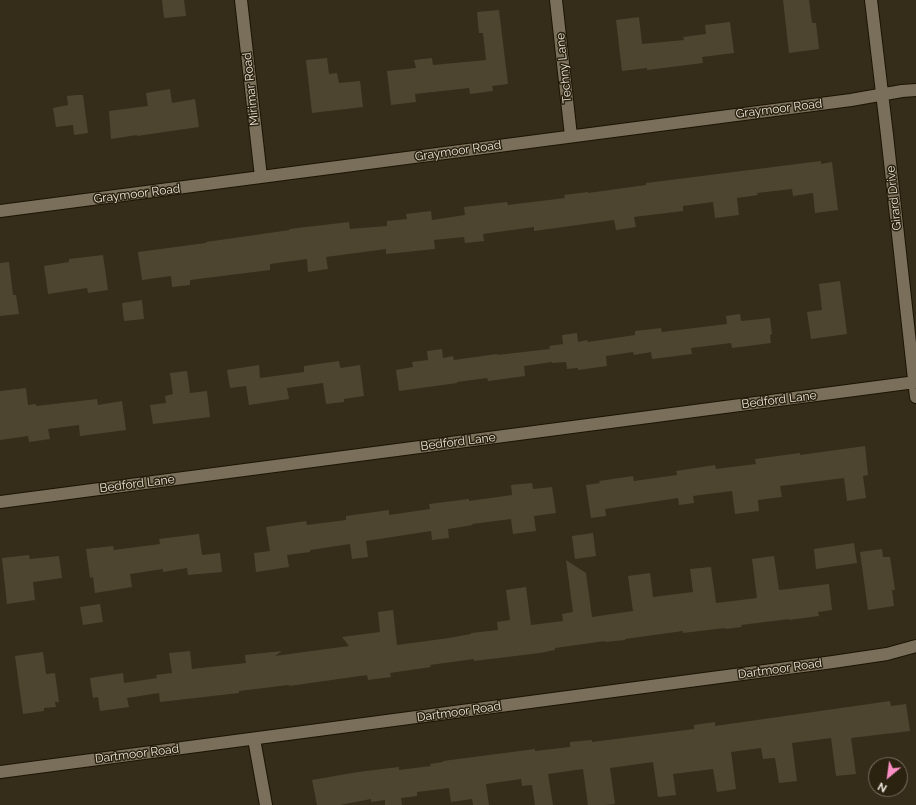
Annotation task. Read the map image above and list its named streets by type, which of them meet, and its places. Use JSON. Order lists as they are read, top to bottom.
{
  "streets": {
    "street": [
      "Techny Lane",
      "Mirimar Road",
      "Graymoor Road",
      "Girard Drive",
      "Bedford Lane",
      "Dartmoor Road"
    ]
  },
  "crossings": [
    ["Techny Lane", "Graymoor Road"],
    ["Mirimar Road", "Graymoor Road"],
    ["Graymoor Road", "Girard Drive"],
    ["Girard Drive", "Bedford Lane"]
  ],
  "north": "bottom left"
}
